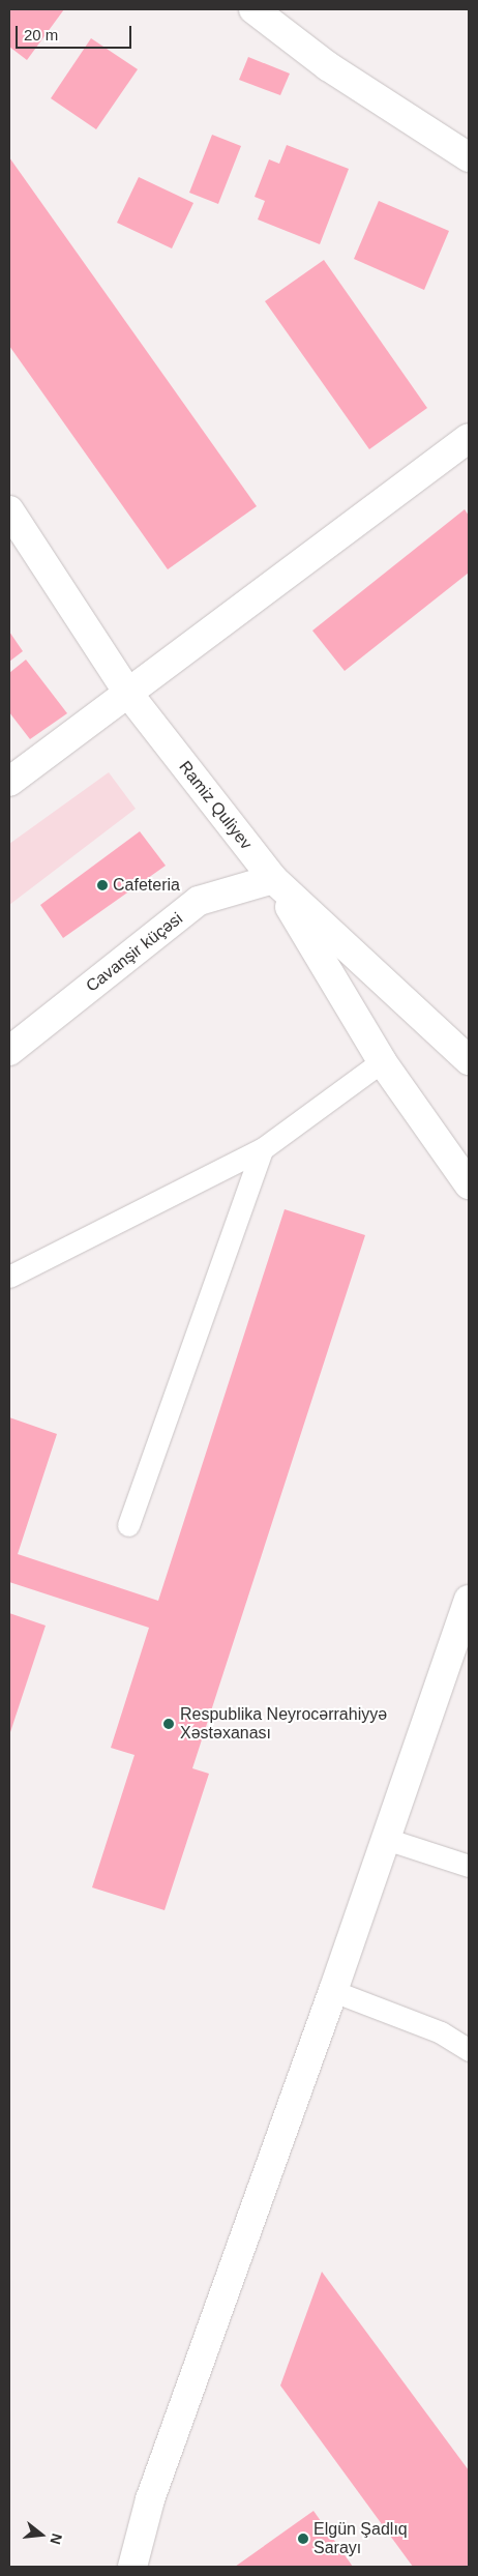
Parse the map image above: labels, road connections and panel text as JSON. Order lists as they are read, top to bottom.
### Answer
{
  "streets": {
    "main road": ["Ramiz Quliyev", "Cavanşir küçəsi"]
  },
  "crossings": [
    ["Ramiz Quliyev", "Cavanşir küçəsi"]
  ],
  "places": ["Cafeteria", "Respublika Neyrocərrahiyyə Xəstəxanası", "Elgün Şadlıq Sarayı"],
  "scale_bar": "20 m",
  "north": "right"
}
